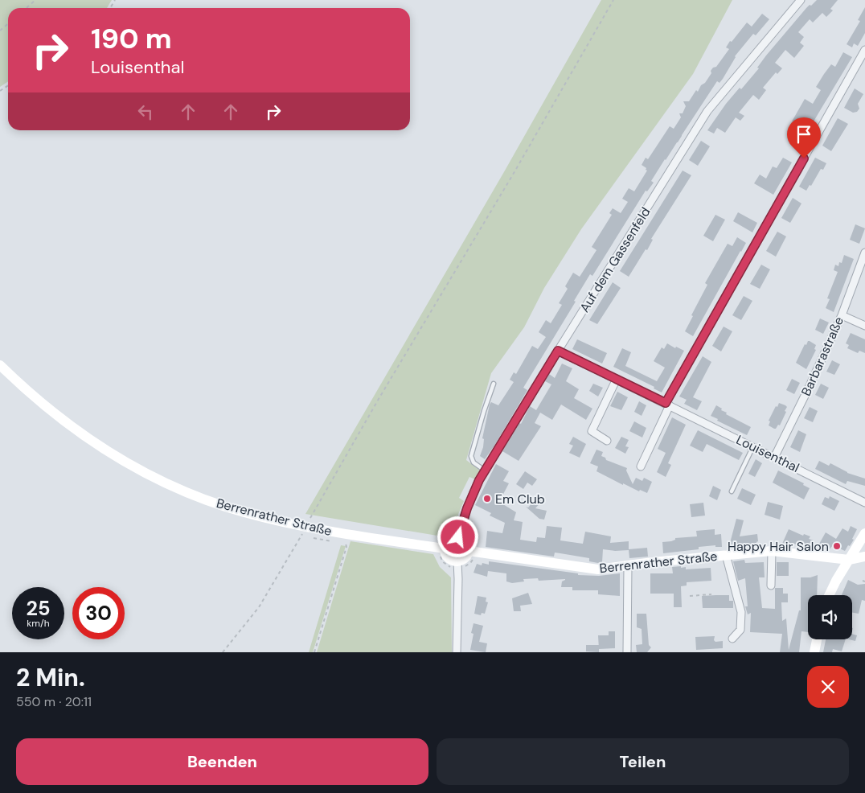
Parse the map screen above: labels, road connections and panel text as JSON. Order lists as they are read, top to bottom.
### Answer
{
  "streets": {
    "street": [
      "Auf dem Gassenfeld",
      "Barbarastraße",
      "Louisenthal",
      "Berrenrather Straße"
    ]
  },
  "crossings": [
    ["Auf dem Gassenfeld", "Louisenthal"],
    ["Barbarastraße", "Louisenthal"]
  ],
  "places": ["Em Club", "Happy Hair Salon"],
  "page": {
    "turn": ["190 m", "Louisenthal"],
    "speed": "25 km/h",
    "limit": "30",
    "heading": ["2 Min.", "550 m · 20:11"],
    "buttons": ["Beenden", "Teilen"]
  }
}
